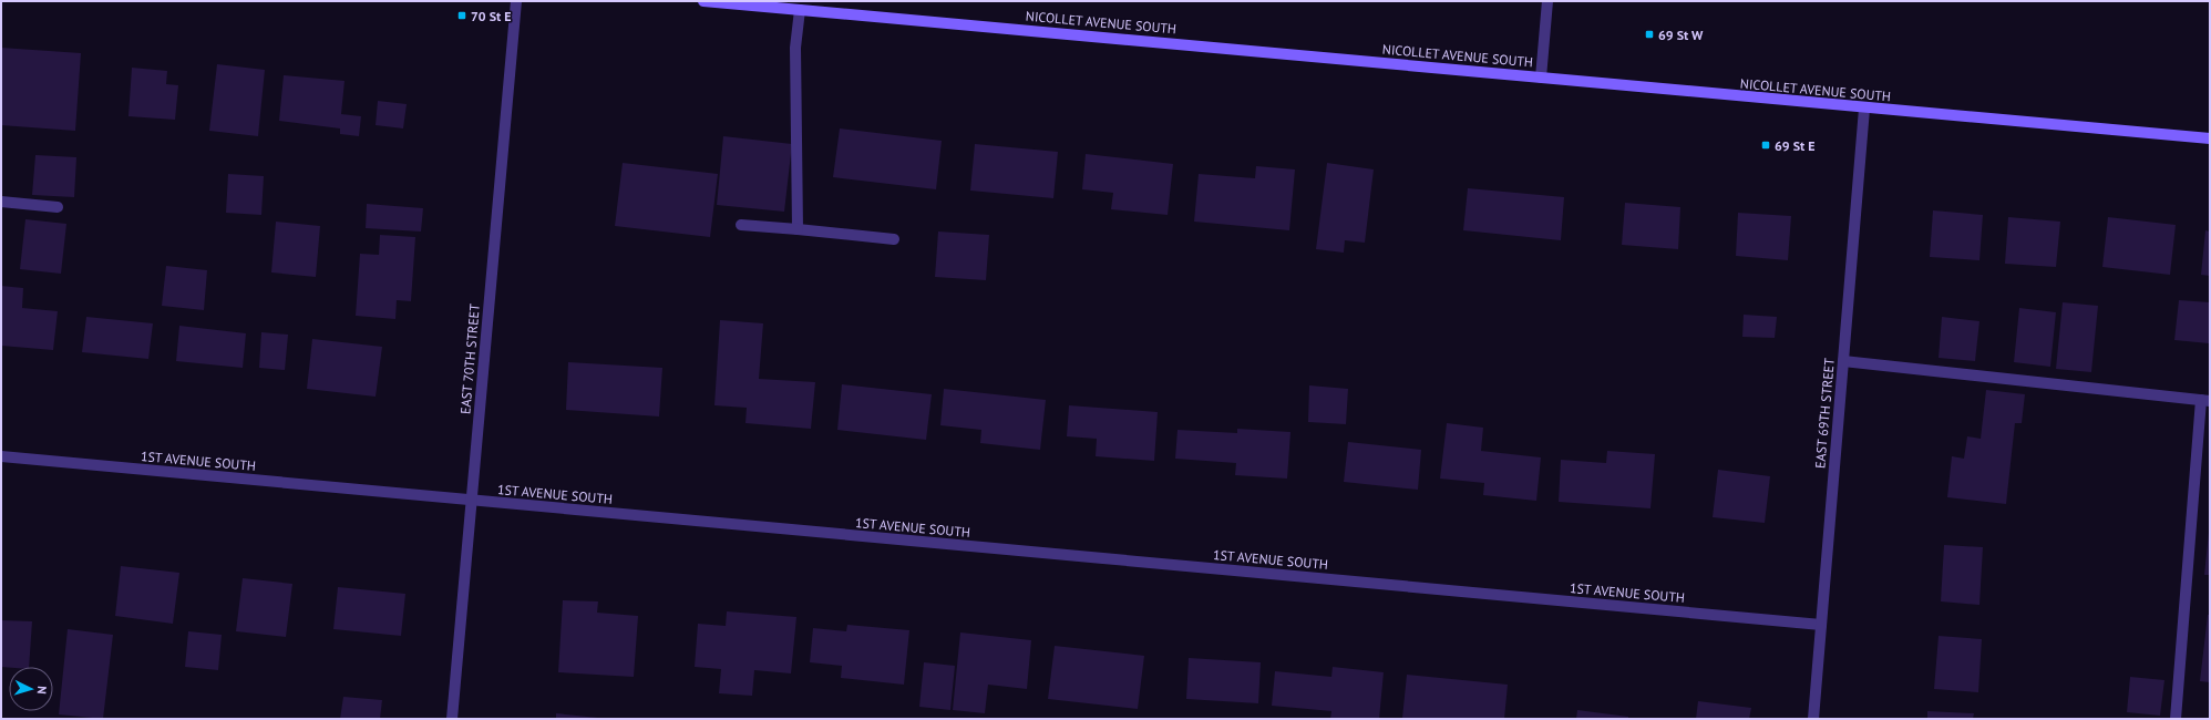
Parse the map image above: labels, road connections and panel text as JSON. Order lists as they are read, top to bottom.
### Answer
{
  "streets": {
    "main road": ["NICOLLET AVENUE SOUTH"],
    "street": ["EAST 70TH STREET", "EAST 69TH STREET", "1ST AVENUE SOUTH"]
  },
  "crossings": [
    ["NICOLLET AVENUE SOUTH", "EAST 69TH STREET"],
    ["EAST 70TH STREET", "1ST AVENUE SOUTH"],
    ["EAST 69TH STREET", "1ST AVENUE SOUTH"]
  ],
  "places": {
    "transit": ["70 St E", "69 St W", "69 St E"]
  },
  "north": "right"
}
